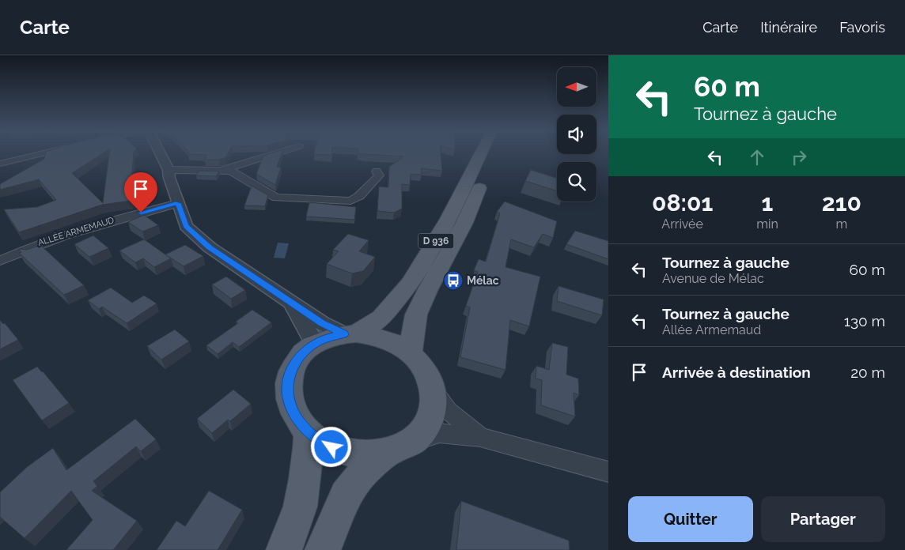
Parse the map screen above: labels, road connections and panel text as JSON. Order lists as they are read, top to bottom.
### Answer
{
  "streets": {
    "main road": ["D 936"],
    "street": ["ALLÉE ARMEMAUD"]
  },
  "places": {
    "bus stop": ["Mélac"]
  },
  "north": "left",
  "page": {
    "header": "Carte",
    "nav": ["Carte", "Itinéraire", "Favoris"],
    "turn": ["60 m", "Tournez à gauche"],
    "eta": [
      "08:01",
      "Arrivée",
      "1",
      "min",
      "210",
      "m"
    ],
    "list": [
      {
        "name": "Tournez à gauche",
        "note": "Avenue de Mélac",
        "value": "60 m"
      },
      {
        "name": "Tournez à gauche",
        "note": "Allée Armemaud",
        "value": "130 m"
      },
      {
        "name": "Arrivée à destination",
        "value": "20 m"
      }
    ],
    "buttons": ["Quitter", "Partager"]
  }
}
